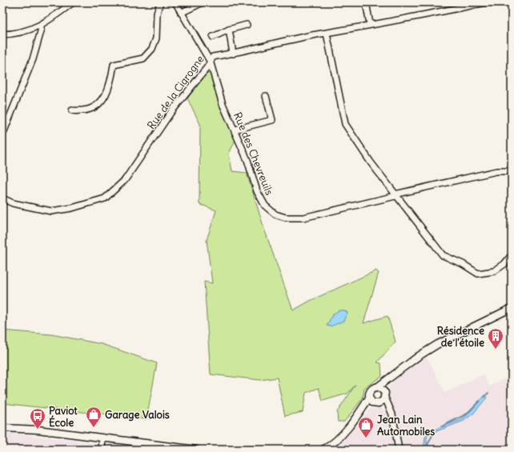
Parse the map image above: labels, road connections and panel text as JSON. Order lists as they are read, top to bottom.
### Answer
{
  "streets": {
    "street": ["Rue de la Cigrogne", "Rue des Chevreuils"]
  },
  "crossings": [
    ["Rue de la Cigrogne", "Rue des Chevreuils"]
  ],
  "places": {
    "building": ["Résidence de l'étoile"],
    "shop": ["Garage Valois", "Jean Lain Automobiles"],
    "bus stop": ["Paviot École"]
  }
}
